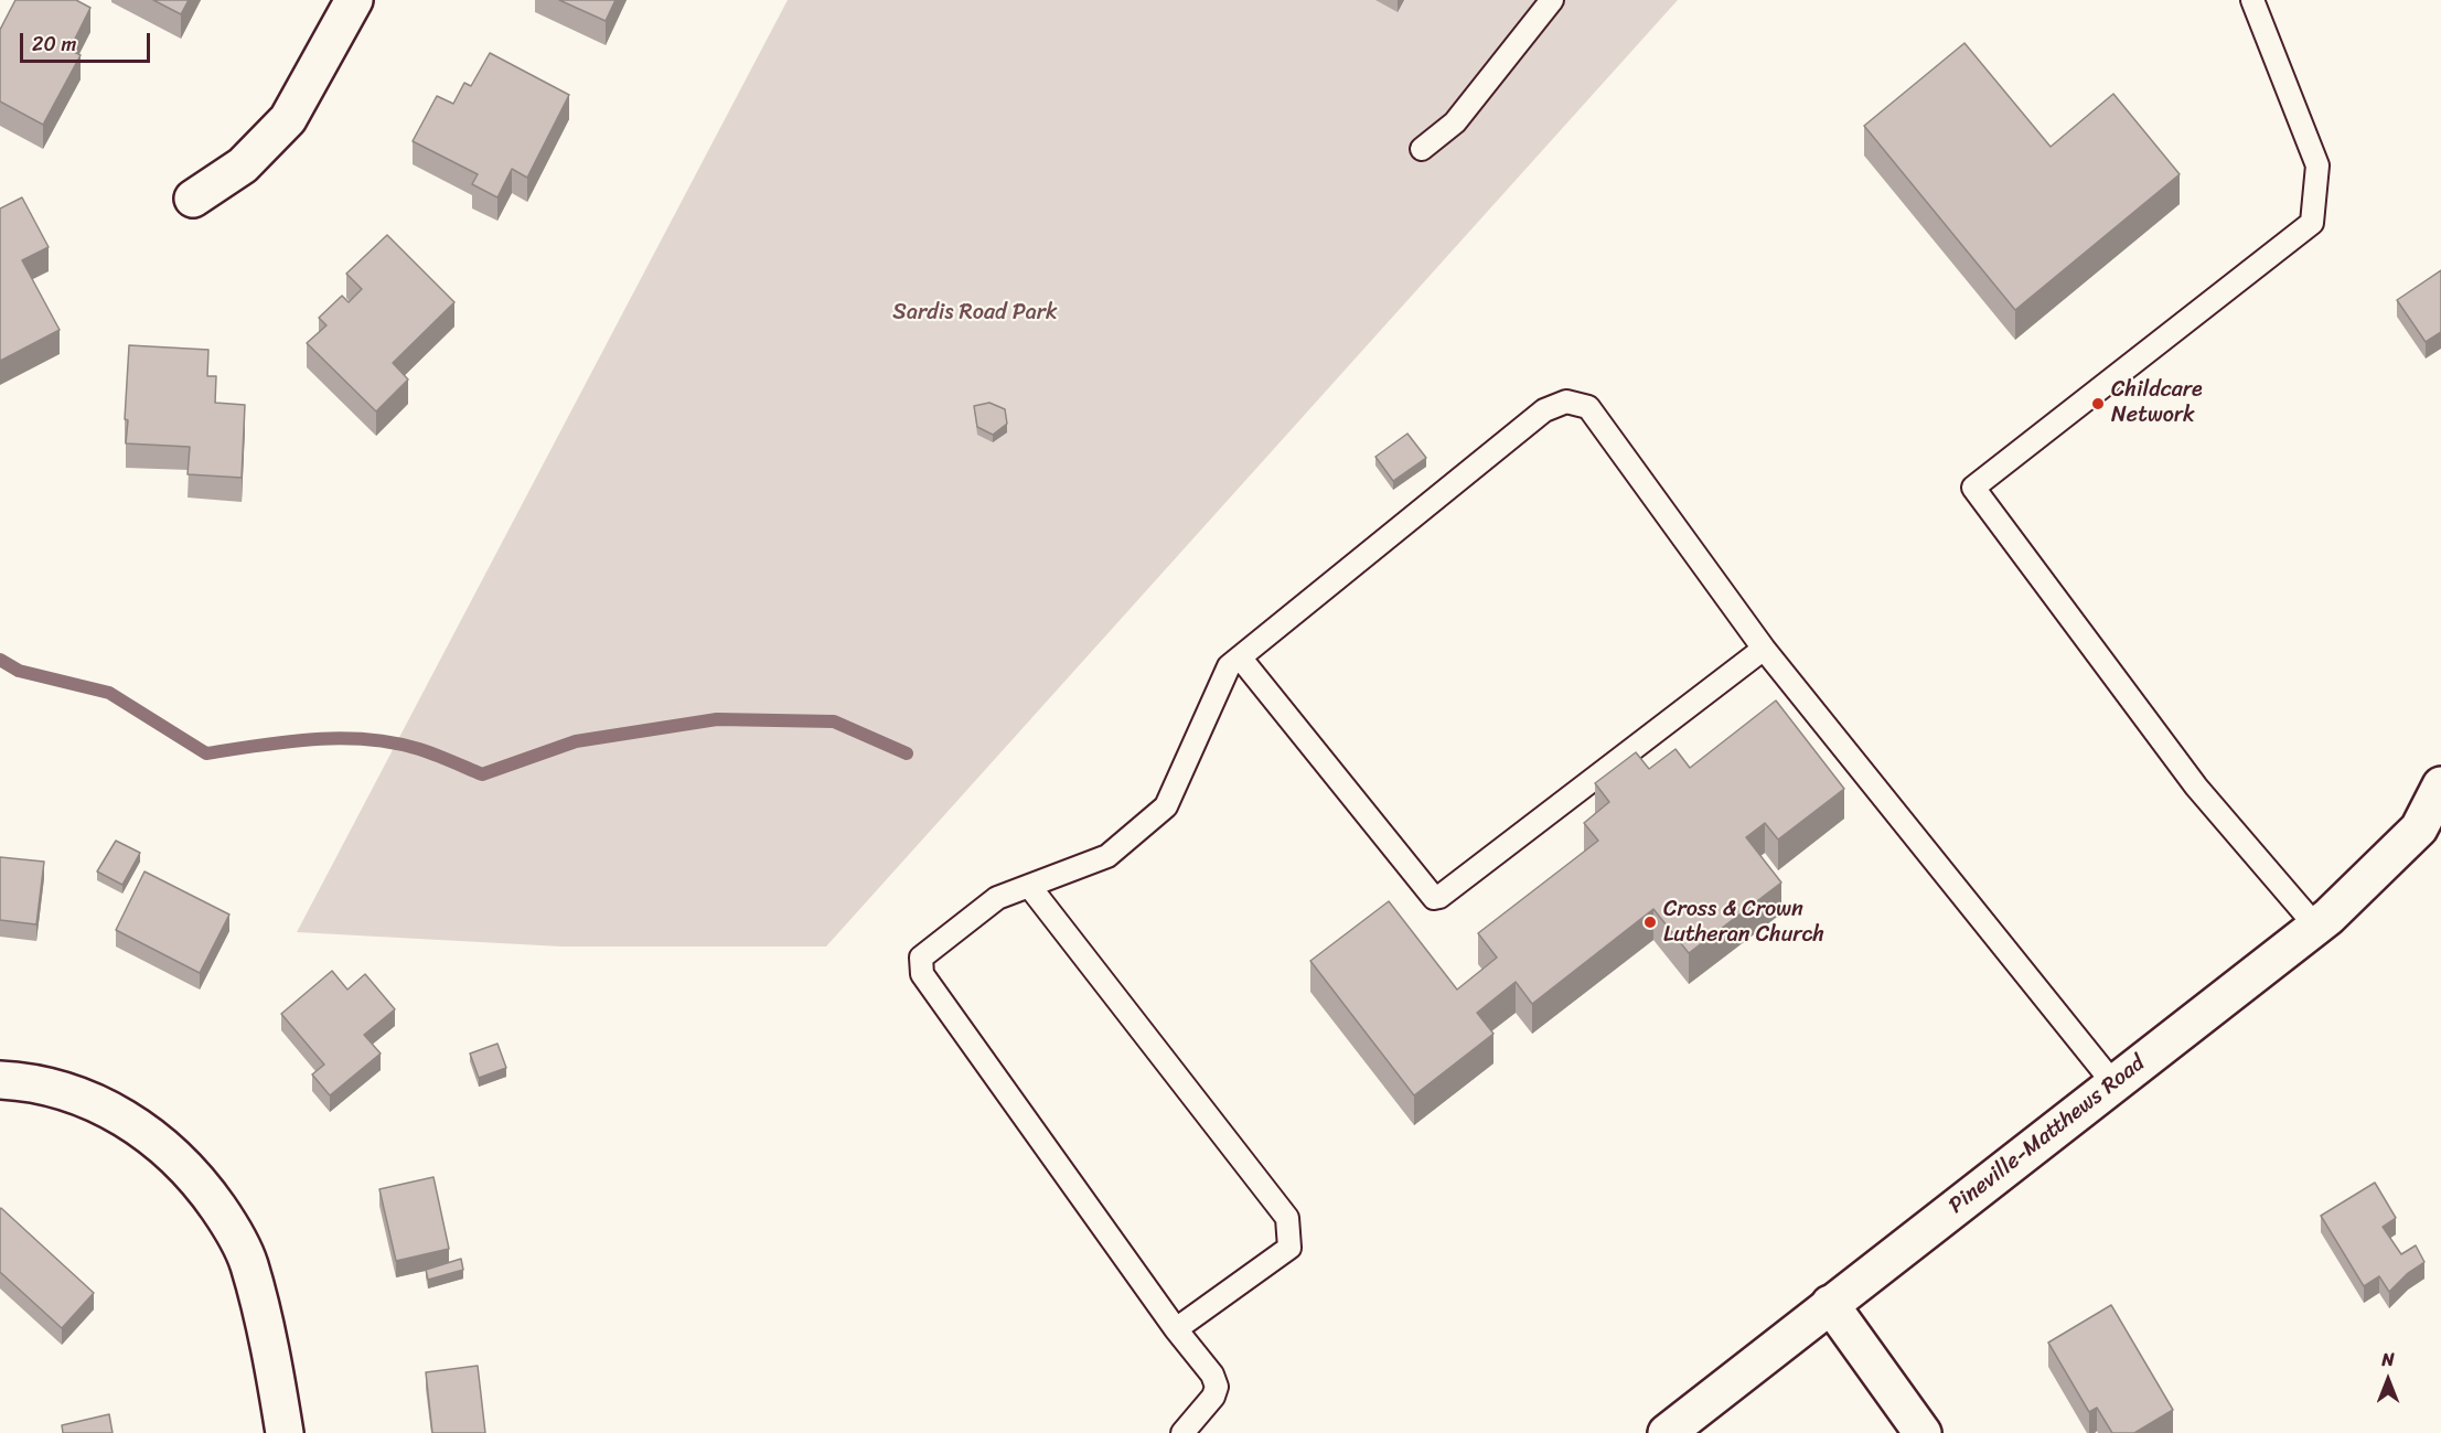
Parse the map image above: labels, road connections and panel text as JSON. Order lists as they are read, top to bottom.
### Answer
{
  "streets": {
    "main road": ["Pineville-Matthews Road"]
  },
  "parks": ["Sardis Road Park"],
  "places": ["Childcare Network", "Cross & Crown Lutheran Church"],
  "scale_bar": "20 m",
  "north": "top"
}
